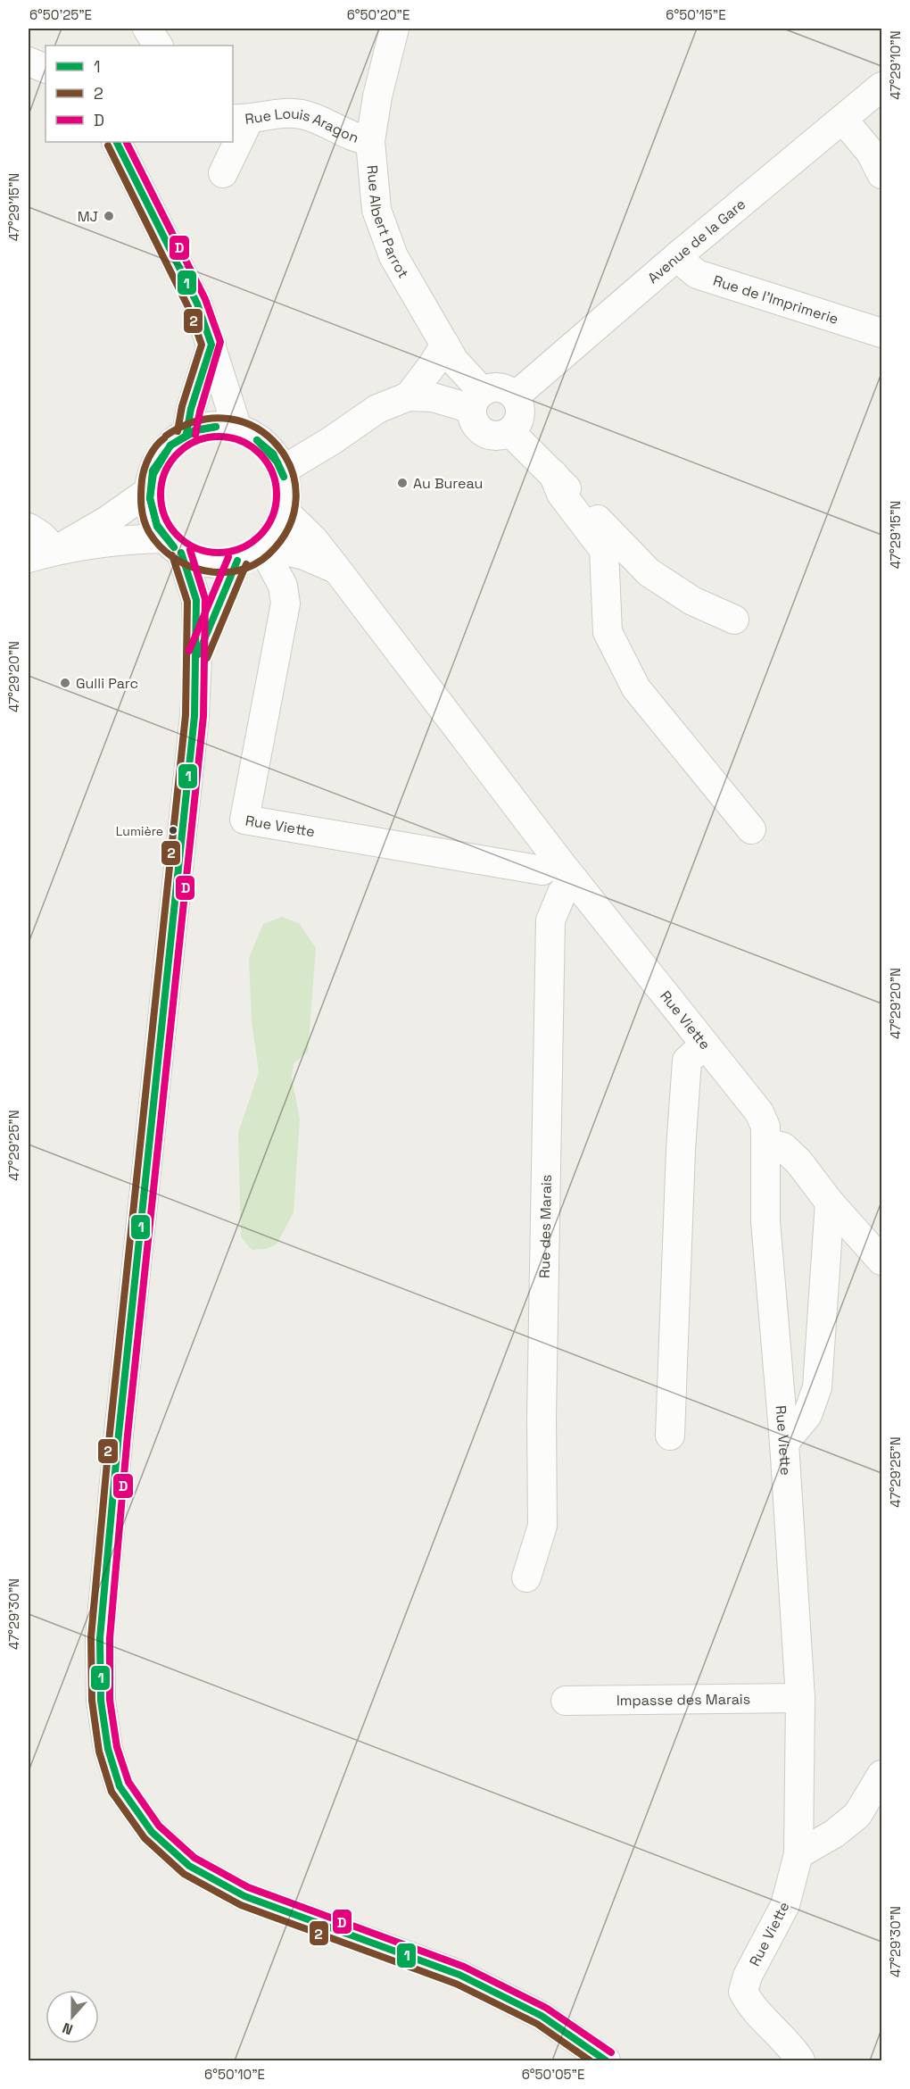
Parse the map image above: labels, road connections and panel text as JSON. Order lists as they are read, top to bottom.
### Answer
{
  "streets": {
    "street": [
      "Rue Louis Aragon",
      "Rue Albert Parrot",
      "Avenue de la Gare",
      "Rue de l'Imprimerie",
      "Rue Viette",
      "Rue des Marais",
      "Impasse des Marais"
    ]
  },
  "crossings": [
    ["Rue Louis Aragon", "Rue Albert Parrot"],
    ["Rue Albert Parrot", "Avenue de la Gare"],
    ["Avenue de la Gare", "Rue de l'Imprimerie"],
    ["Rue Viette", "Rue des Marais"],
    ["Rue Viette", "Impasse des Marais"]
  ],
  "places": [
    "MJ",
    "Au Bureau",
    "Gulli Parc",
    "Lumière"
  ],
  "lines": ["transit line 1", "transit line D", "transit line 2"],
  "legend": ["1", "2", "D"],
  "north": "bottom",
  "coordinates": [
    "6°50'25\"E",
    "6°50'20\"E",
    "6°50'15\"E",
    "47°29'10\"N",
    "47°29'15\"N",
    "47°29'20\"N",
    "47°29'25\"N",
    "47°29'30\"N",
    "6°50'10\"E",
    "6°50'05\"E"
  ]
}
